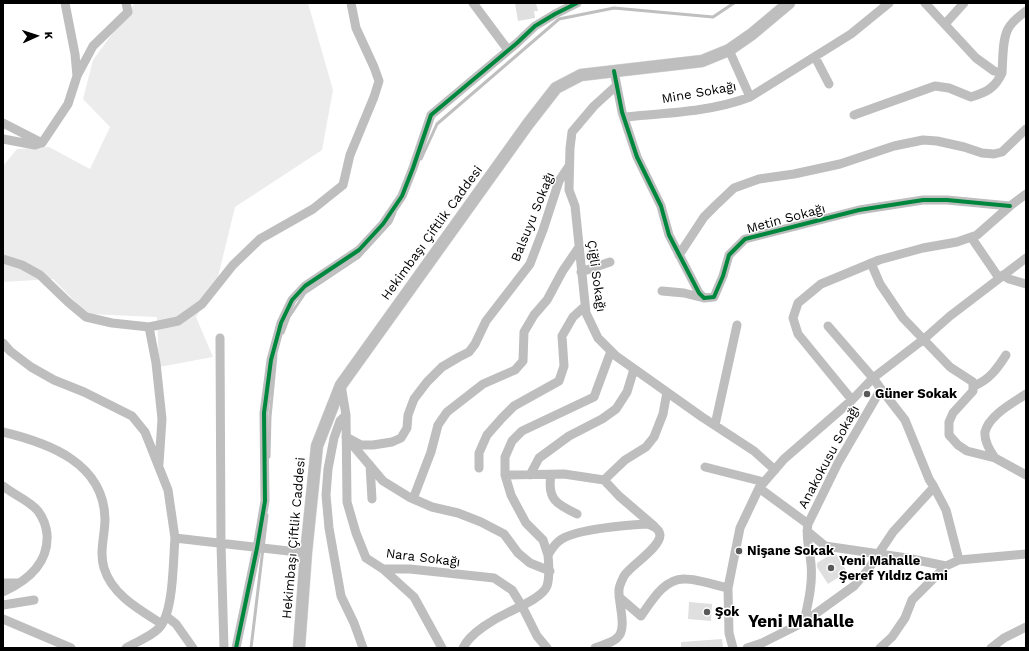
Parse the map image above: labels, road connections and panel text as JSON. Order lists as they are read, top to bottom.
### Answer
{
  "streets": {
    "main road": ["Hekimbaşı Çiftlik Caddesi"],
    "street": [
      "Mine Sokağı",
      "Balsuyu Sokağı",
      "Metin Sokağı",
      "Çiğli Sokağı",
      "Anakokusu Sokağı",
      "Nara Sokağı"
    ]
  },
  "crossings": [
    ["Balsuyu Sokağı", "Çiğli Sokağı"],
    ["Balsuyu Sokağı", "Nara Sokağı"],
    ["Hekimbaşı Çiftlik Caddesi", "Nara Sokağı"]
  ],
  "districts": ["Yeni Mahalle"],
  "places": [
    "Güner Sokak",
    "Nişane Sokak",
    "Yeni Mahalle Şeref Yıldız Cami",
    "Şok"
  ],
  "north": "right"
}
